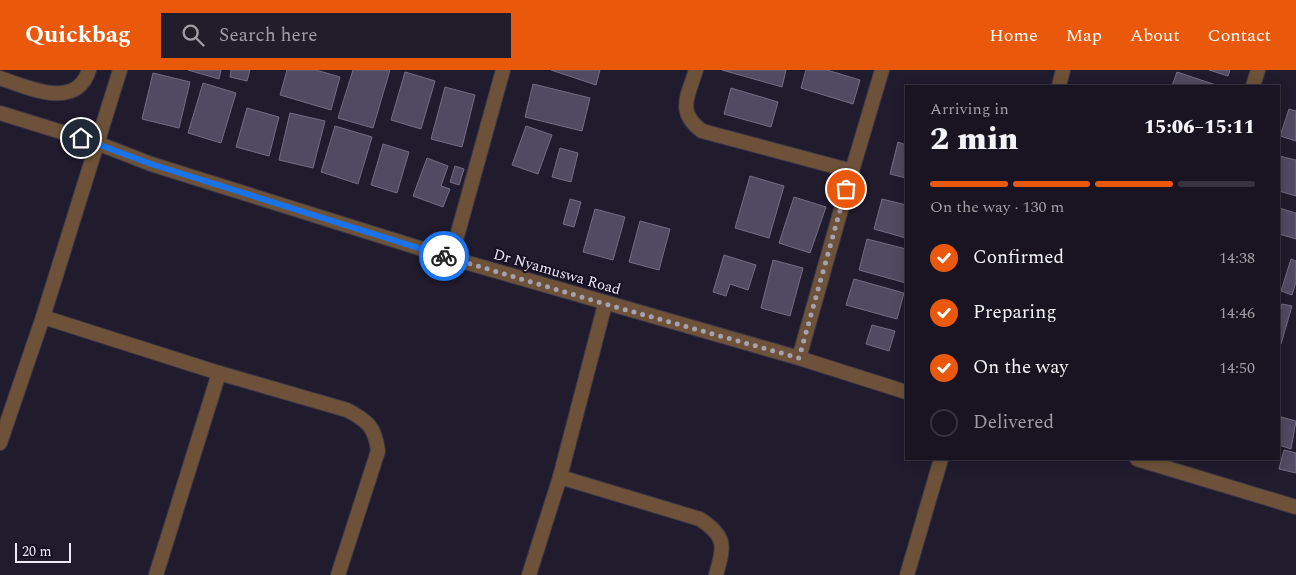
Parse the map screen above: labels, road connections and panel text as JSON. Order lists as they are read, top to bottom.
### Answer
{
  "streets": {
    "street": ["Dr Nyamuswa Road"]
  },
  "scale_bar": "20 m",
  "page": {
    "header": "Quickbag",
    "search": "Search here",
    "nav": [
      "Home",
      "Map",
      "About",
      "Contact"
    ],
    "heading": ["2 min", "Arriving in", "15:06–15:11"],
    "bar": "On the way · 130 m",
    "list": [
      ["Confirmed", "14:38"],
      ["Preparing", "14:46"],
      ["On the way", "14:50"],
      "Delivered"
    ],
    "scale": "20 m"
  }
}
